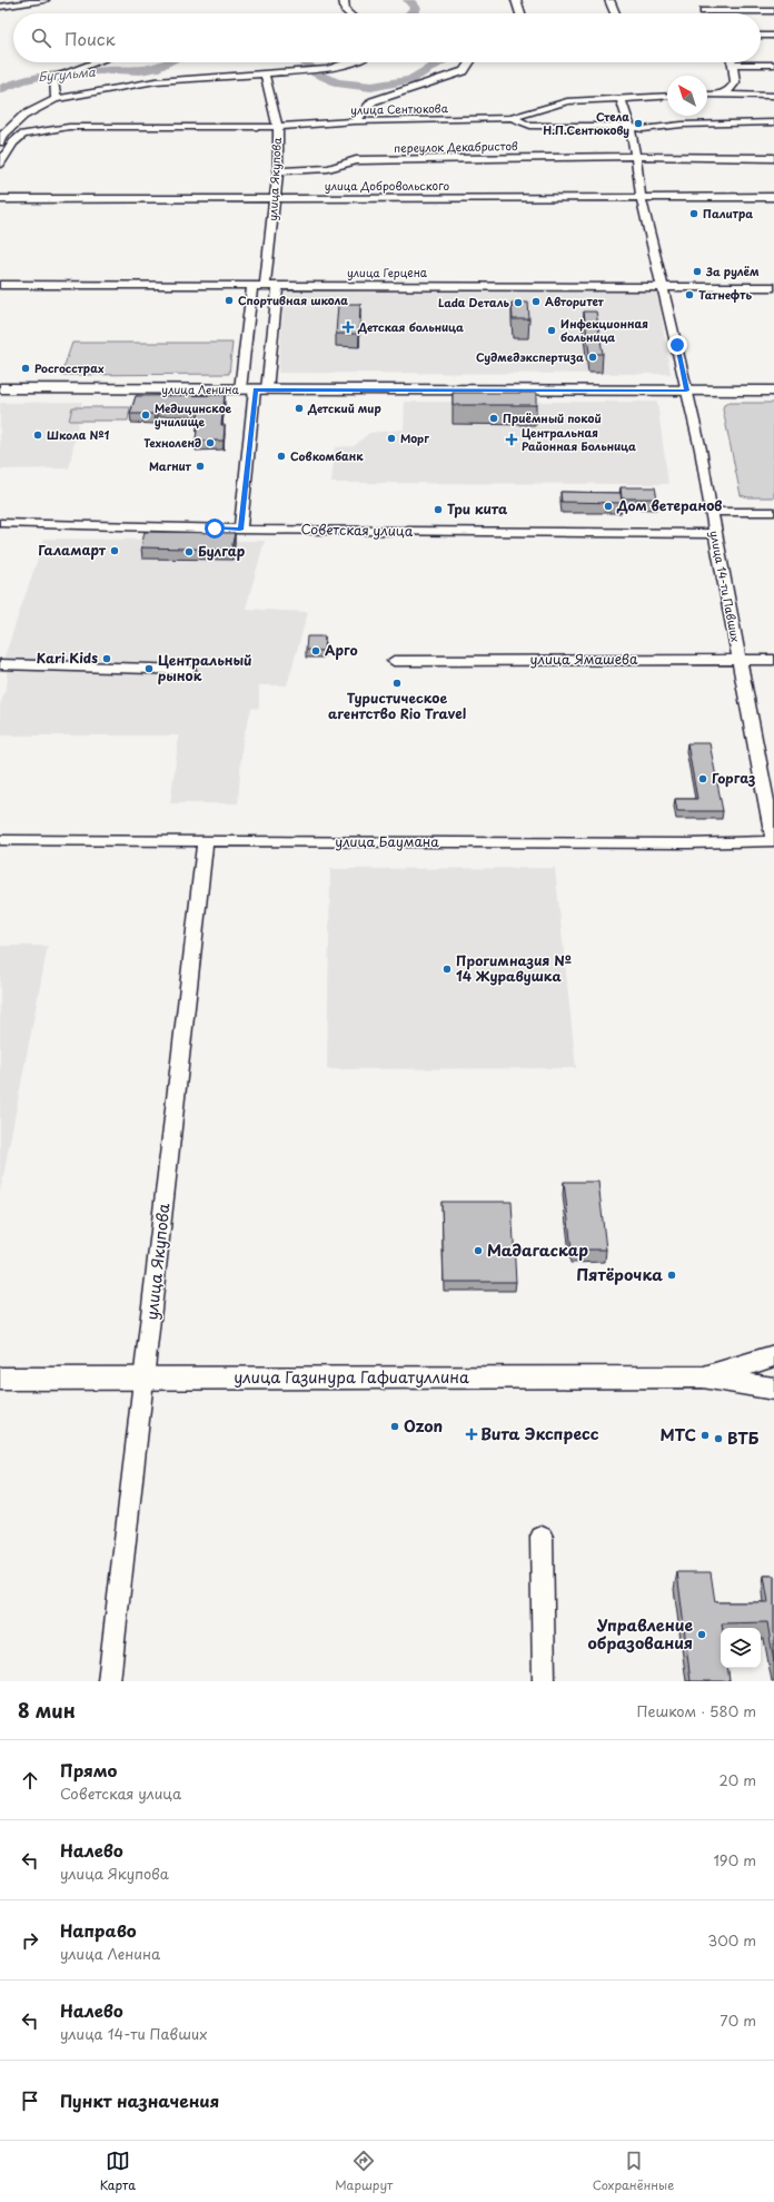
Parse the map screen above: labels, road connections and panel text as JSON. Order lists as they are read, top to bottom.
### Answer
{
  "streets": {
    "main road": ["улица Ленина", "улица Газинура Гафиатуллина"],
    "street": [
      "улица Сентюкова",
      "переулок Декабристов",
      "улица Якупова",
      "улица Добровольского",
      "улица Герцена",
      "Советская улица",
      "улица 14-ти Павших",
      "улица Ямашева",
      "улица Баумана"
    ]
  },
  "crossings": [
    ["улица Сентюкова", "улица Якупова"],
    ["улица Сентюкова", "улица 14-ти Павших"],
    ["переулок Декабристов", "улица Якупова"],
    ["переулок Декабристов", "улица 14-ти Павших"],
    ["улица Якупова", "улица Добровольского"],
    ["улица Якупова", "улица Герцена"],
    ["улица Якупова", "улица Баумана"],
    ["улица Якупова", "улица Газинура Гафиатуллина"],
    ["улица Добровольского", "улица 14-ти Павших"],
    ["улица Герцена", "улица 14-ти Павших"],
    ["улица Ленина", "улица 14-ти Павших"],
    ["Советская улица", "улица 14-ти Павших"],
    ["улица 14-ти Павших", "улица Ямашева"],
    ["улица 14-ти Павших", "улица Баумана"]
  ],
  "water": ["Бугульма"],
  "places": {
    "other": [
      "Стела Н.П.Сентюкову",
      "Палитра",
      "За рулём",
      "Татнефть",
      "Спортивная школа",
      "Авторитет",
      "Lada Dеталь",
      "Инфекционная больница",
      "Судмедэкспертиза",
      "Росгосстрах",
      "Детский мир",
      "Медицинское училище",
      "Приёмный покой",
      "Школа №1",
      "Морг",
      "Техноленд",
      "Совкомбанк",
      "Магнит",
      "Дом ветеранов",
      "Три кита",
      "Галамарт",
      "Булгар",
      "Арго",
      "Kari Kids",
      "Центральный рынок",
      "Туристическое агентство Rio Travel",
      "Горгаз",
      "Прогимназия № 14 Журавушка",
      "Мадагаскар",
      "Пятёрочка",
      "Ozon",
      "МТС",
      "ВТБ",
      "Управление образования"
    ],
    "health": ["Детская больница", "Центральная Районная Больница", "Вита Экспресс"]
  },
  "north": "top left",
  "page": {
    "search": "Поиск",
    "heading": ["8 мин", "Пешком · 580 m"],
    "list": [
      ["Прямо", "Советская улица", "20 m"],
      ["Налево", "улица Якупова", "190 m"],
      ["Направо", "улица Ленина", "300 m"],
      ["Налево", "улица 14-ти Павших", "70 m"],
      "Пункт назначения"
    ],
    "nav": ["Карта", "Маршрут", "Сохранённые"]
  }
}
